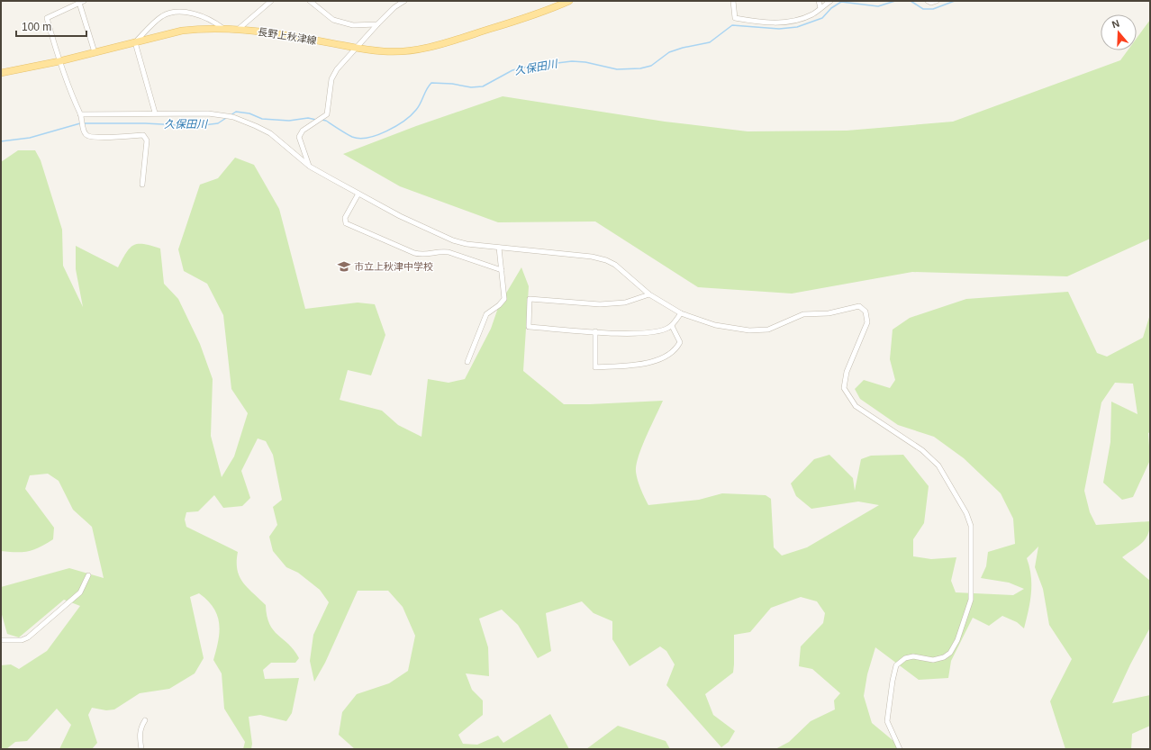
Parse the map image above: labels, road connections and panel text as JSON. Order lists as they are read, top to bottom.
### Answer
{
  "streets": {
    "main road": ["長野上秋津線"]
  },
  "water": ["久保田川"],
  "places": {
    "school or university": ["市立上秋津中学校"]
  },
  "scale_bar": "100 m",
  "north": "top"
}
